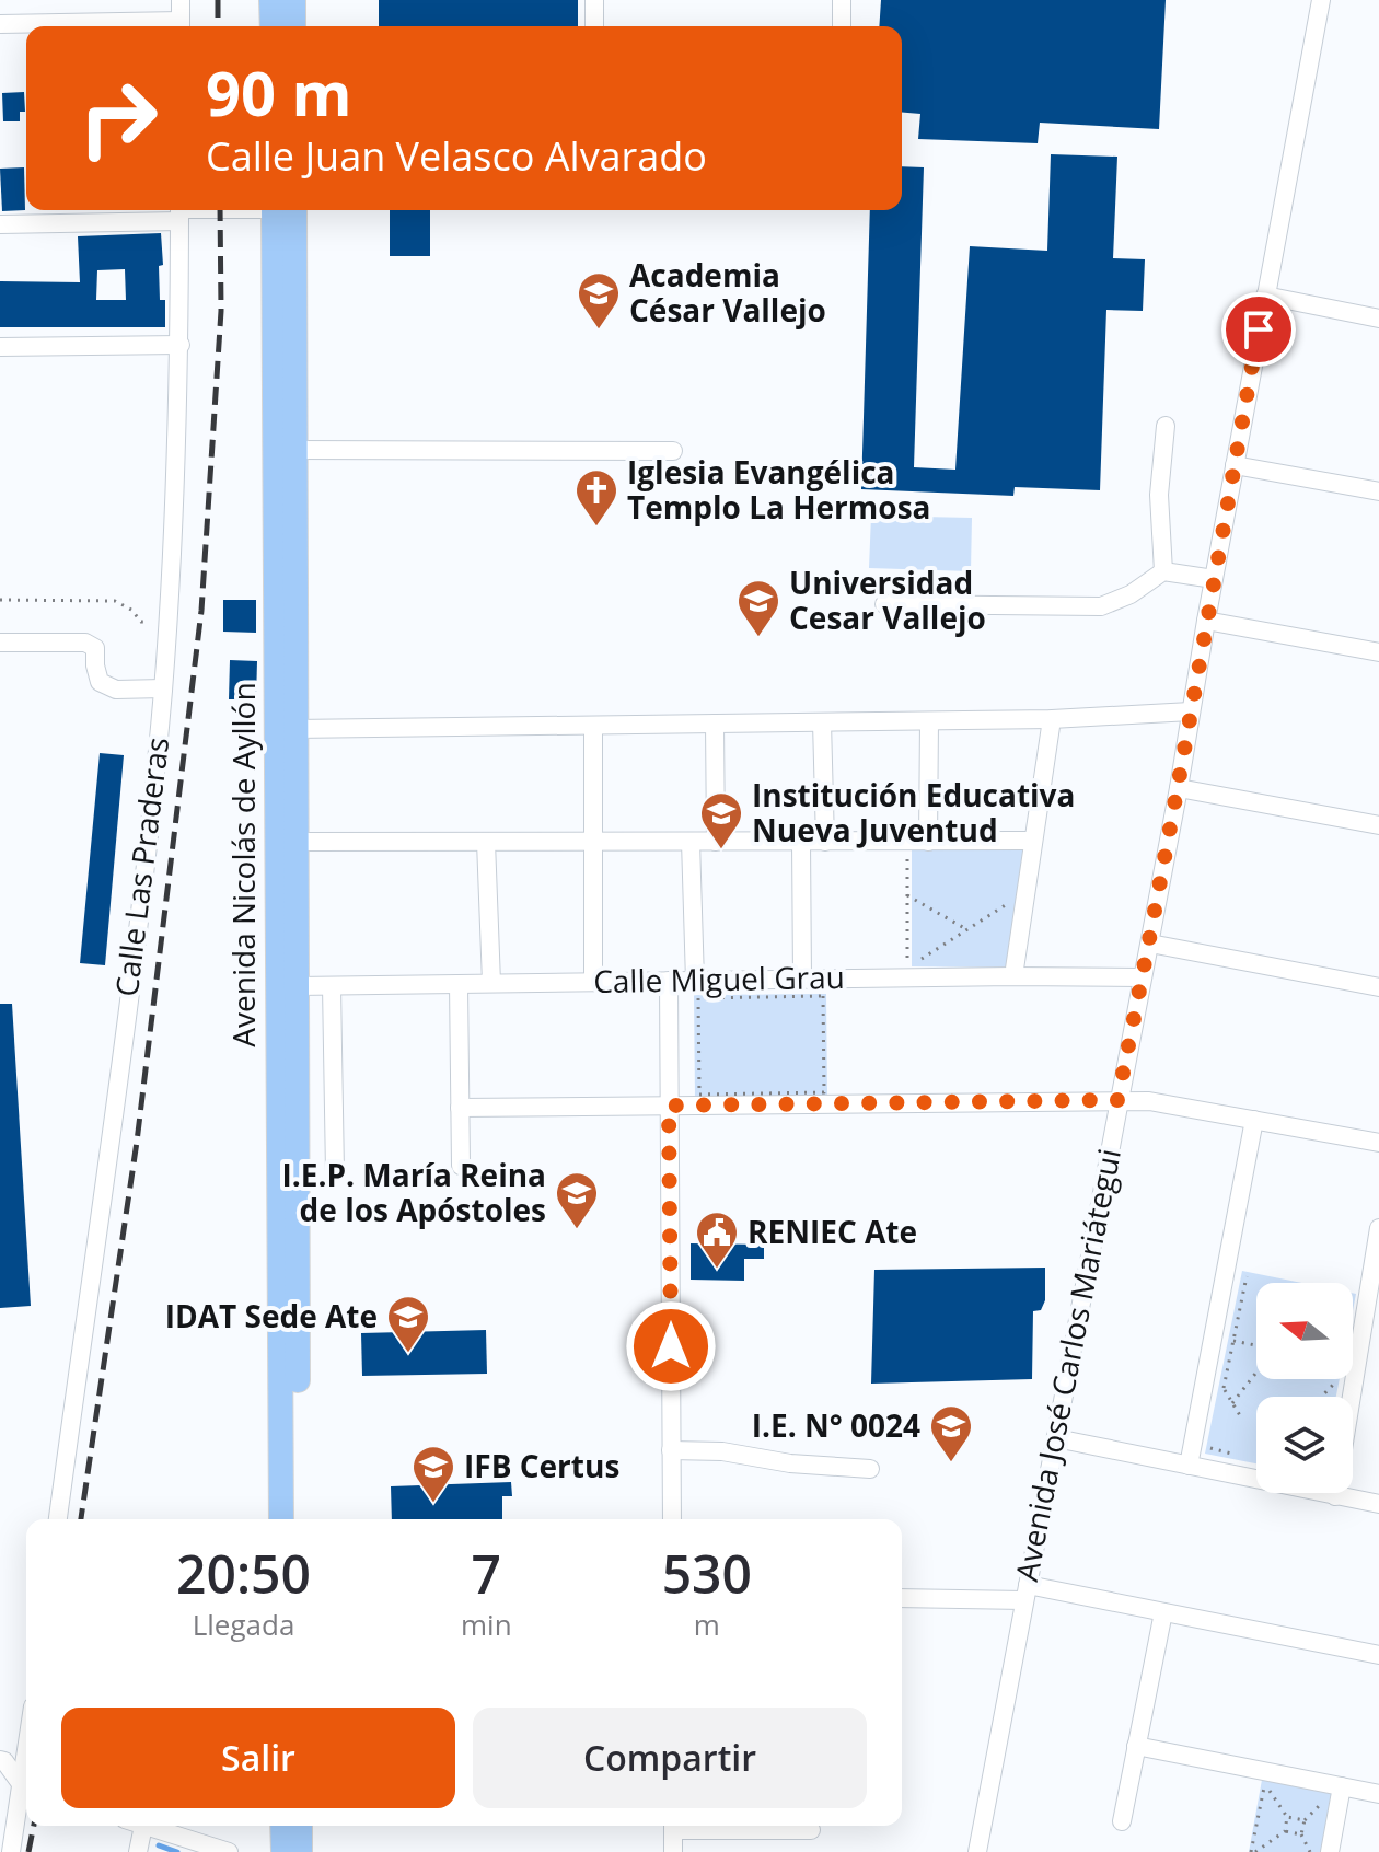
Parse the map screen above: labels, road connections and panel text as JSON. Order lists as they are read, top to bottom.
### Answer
{
  "streets": {
    "main road": ["Avenida Nicolás de Ayllón"],
    "street": ["Calle Las Praderas", "Calle Miguel Grau", "Avenida José Carlos Mariátegui"]
  },
  "crossings": [
    ["Avenida Nicolás de Ayllón", "Calle Miguel Grau"],
    ["Calle Miguel Grau", "Avenida José Carlos Mariátegui"]
  ],
  "places": {
    "school or university": [
      "Academia César Vallejo",
      "Universidad Cesar Vallejo",
      "Institución Educativa Nueva Juventud",
      "I.E.P. María Reina de los Apóstoles",
      "IDAT Sede Ate",
      "I.E. N° 0024",
      "IFB Certus"
    ],
    "church": ["Iglesia Evangélica Templo La Hermosa"],
    "public building": ["RENIEC Ate"]
  },
  "north": "left",
  "page": {
    "turn": ["90 m", "Calle Juan Velasco Alvarado"],
    "eta": [
      "20:50",
      "Llegada",
      "7",
      "min",
      "530",
      "m"
    ],
    "buttons": ["Salir", "Compartir"]
  }
}
